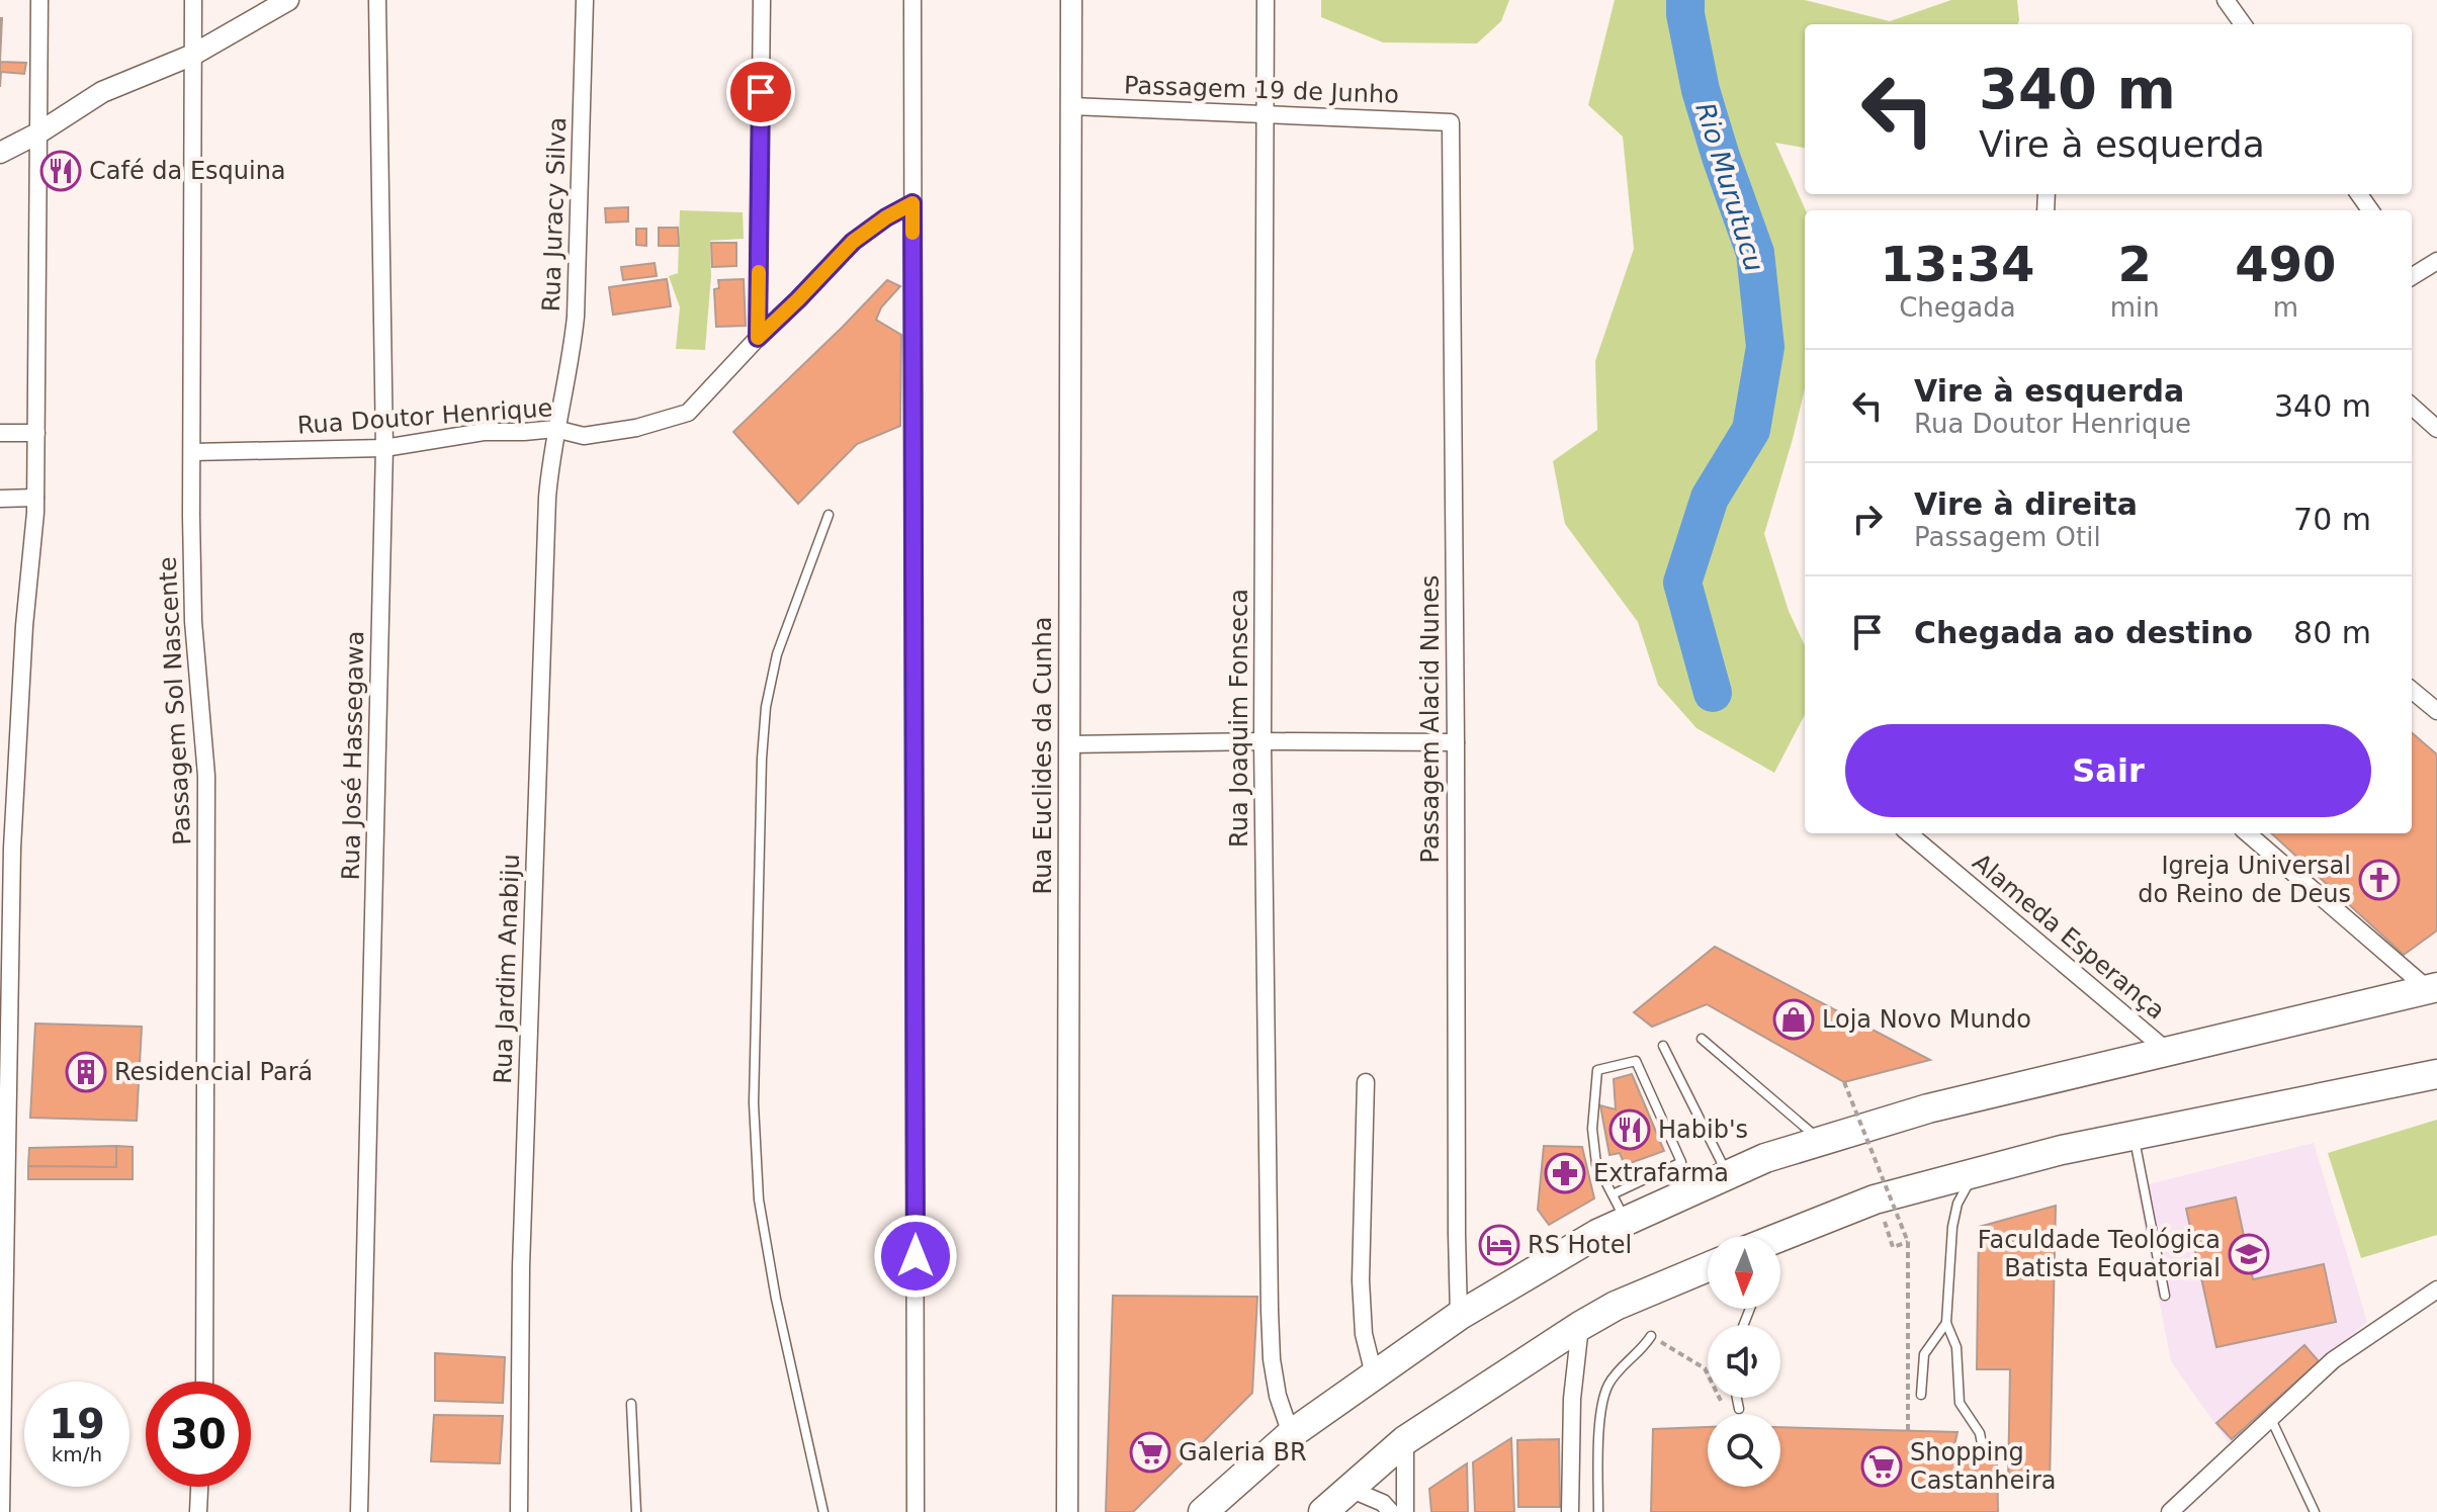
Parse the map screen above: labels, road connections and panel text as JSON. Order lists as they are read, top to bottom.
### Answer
{
  "streets": {
    "street": [
      "Passagem 19 de Junho",
      "Rua Juracy Silva",
      "Rua Doutor Henrique",
      "Passagem Sol Nascente",
      "Rua Joaquim Fonseca",
      "Passagem Alacid Nunes",
      "Rua José Hassegawa",
      "Rua Euclides da Cunha",
      "Alameda Esperança",
      "Rua Jardim Anabiju"
    ]
  },
  "crossings": [
    ["Passagem 19 de Junho", "Rua Joaquim Fonseca"],
    ["Passagem 19 de Junho", "Passagem Alacid Nunes"],
    ["Passagem 19 de Junho", "Rua Euclides da Cunha"],
    ["Rua Juracy Silva", "Rua Doutor Henrique"],
    ["Rua Juracy Silva", "Rua Jardim Anabiju"],
    ["Rua Doutor Henrique", "Passagem Sol Nascente"],
    ["Rua Doutor Henrique", "Rua José Hassegawa"],
    ["Rua Doutor Henrique", "Rua Jardim Anabiju"]
  ],
  "water": ["Rio Murutucu"],
  "places": {
    "restaurant": ["Café da Esquina", "Habib's"],
    "church": ["Igreja Universal do Reino de Deus"],
    "shop": ["Loja Novo Mundo"],
    "building": ["Residencial Pará"],
    "pharmacy": ["Extrafarma"],
    "hotel": ["RS Hotel"],
    "school or university": ["Faculdade Teológica Batista Equatorial"],
    "supermarket": ["Galeria BR", "Shopping Castanheira"]
  },
  "north": "bottom",
  "page": {
    "turn": ["340 m", "Vire à esquerda"],
    "eta": [
      "13:34",
      "Chegada",
      "2",
      "min",
      "490",
      "m"
    ],
    "list": [
      {
        "name": "Vire à esquerda",
        "note": "Rua Doutor Henrique",
        "value": "340 m"
      },
      {
        "name": "Vire à direita",
        "note": "Passagem Otil",
        "value": "70 m"
      },
      {
        "name": "Chegada ao destino",
        "value": "80 m"
      }
    ],
    "buttons": "Sair",
    "speed": "19 km/h",
    "limit": "30"
  }
}
